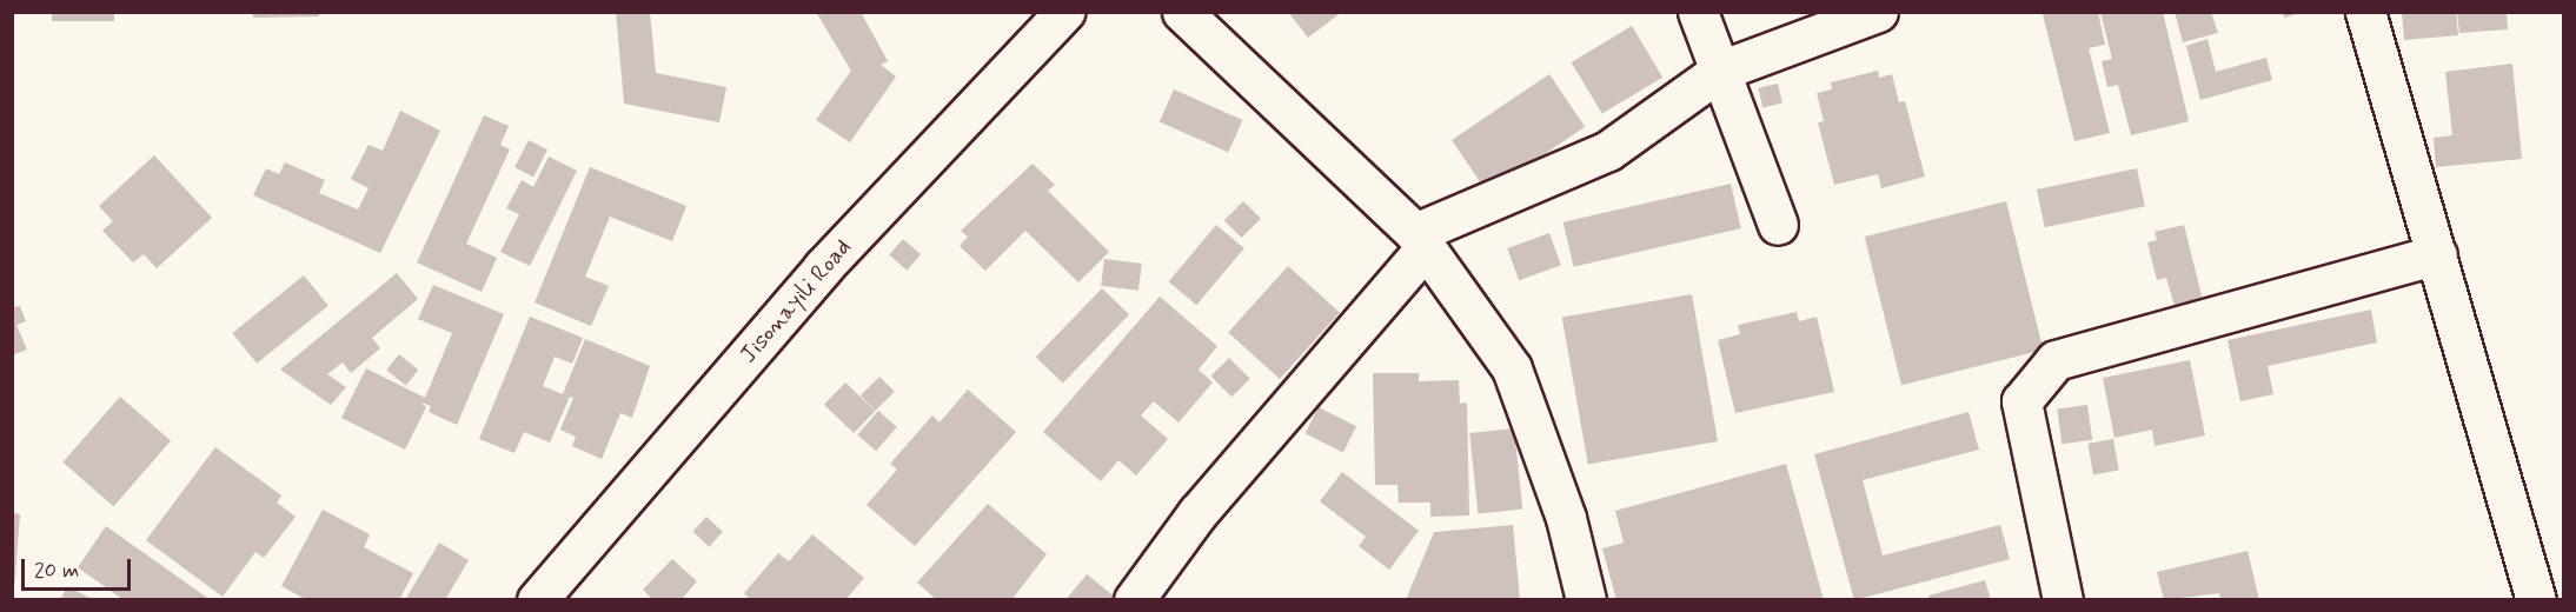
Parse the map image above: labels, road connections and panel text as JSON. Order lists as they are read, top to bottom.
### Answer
{
  "streets": {
    "street": ["Jisonayili Road"]
  },
  "scale_bar": "20 m"
}
